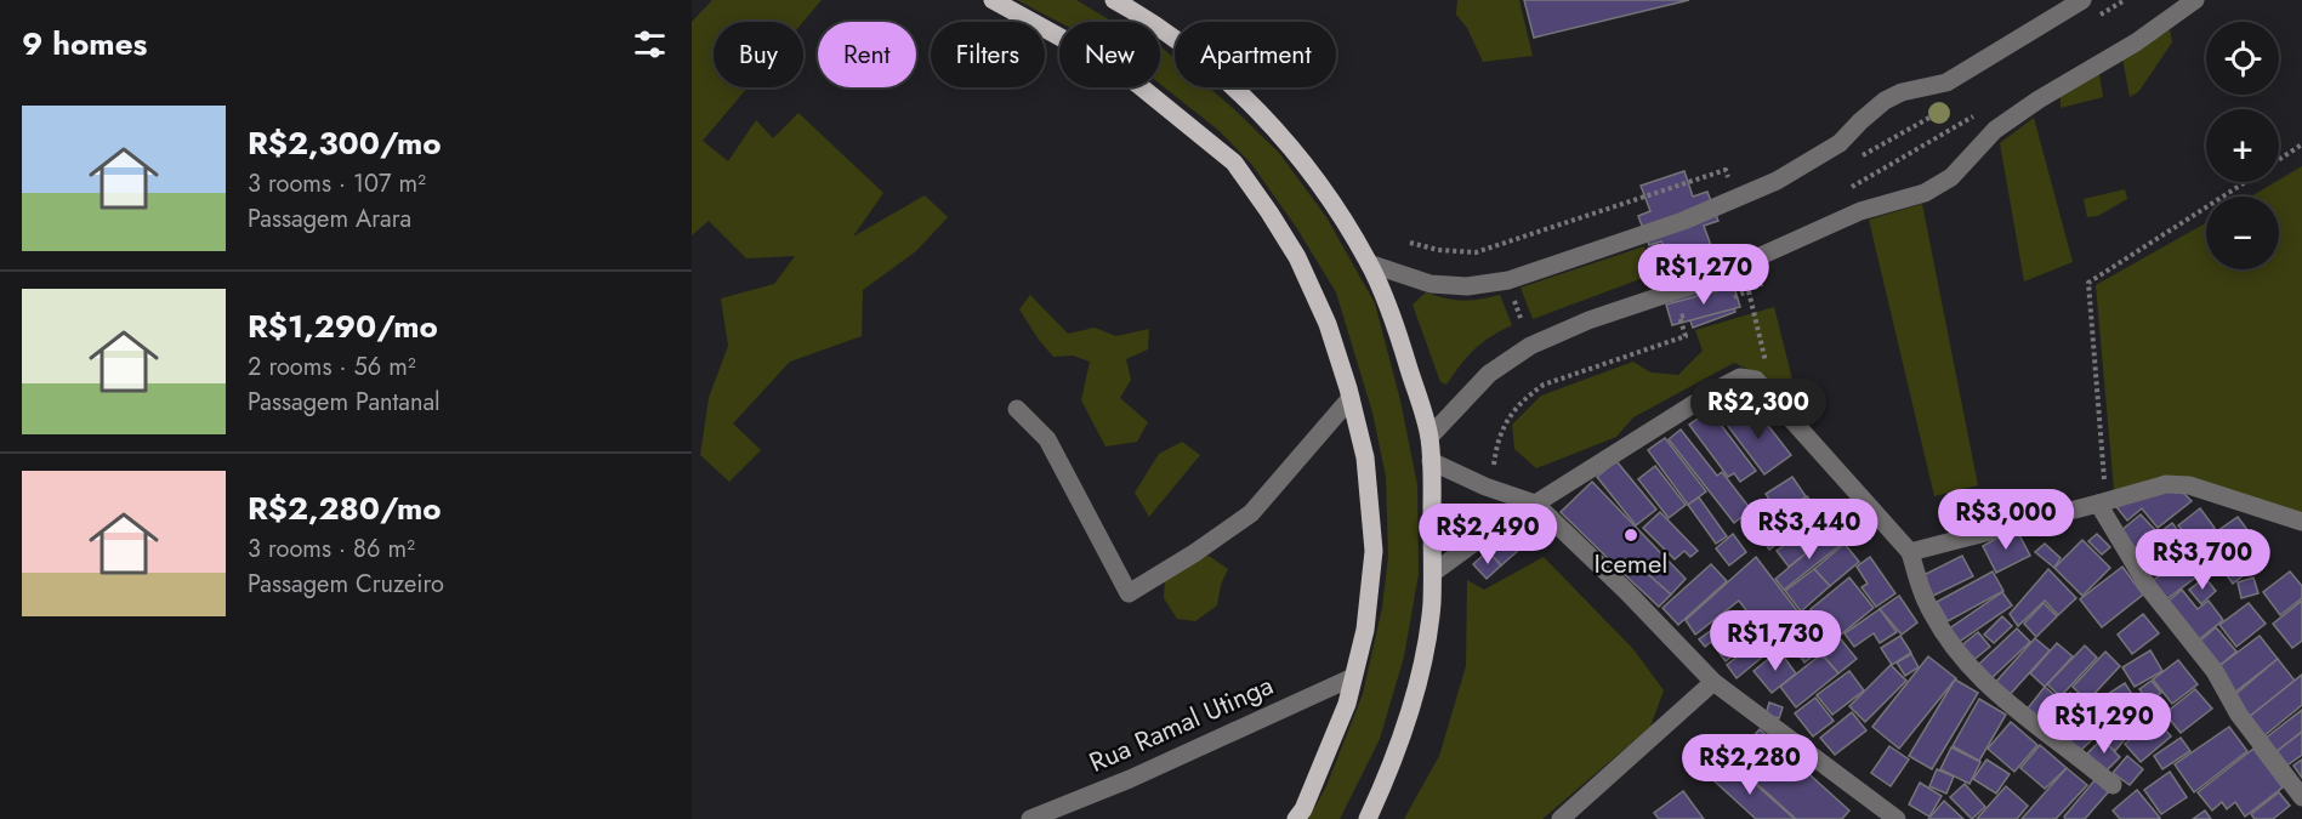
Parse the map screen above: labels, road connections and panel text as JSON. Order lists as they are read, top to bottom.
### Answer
{
  "streets": {
    "street": ["Rua Ramal Utinga"]
  },
  "places": ["Icemel"],
  "page": {
    "heading": "9 homes",
    "map_buttons": ["+", "−"],
    "chip": [
      "Buy",
      "Rent",
      "Filters",
      "New",
      "Apartment"
    ],
    "list": [
      {
        "name": "R$2,300/mo",
        "note": "3 rooms · 107 m² · Passagem Arara"
      },
      {
        "name": "R$1,290/mo",
        "note": "2 rooms · 56 m² · Passagem Pantanal"
      },
      {
        "name": "R$2,280/mo",
        "note": "3 rooms · 86 m² · Passagem Cruzeiro"
      }
    ],
    "price": [
      "R$1,270",
      "R$2,300",
      "R$3,000",
      "R$3,440",
      "R$2,490",
      "R$3,700",
      "R$1,730",
      "R$1,290",
      "R$2,280"
    ]
  }
}
